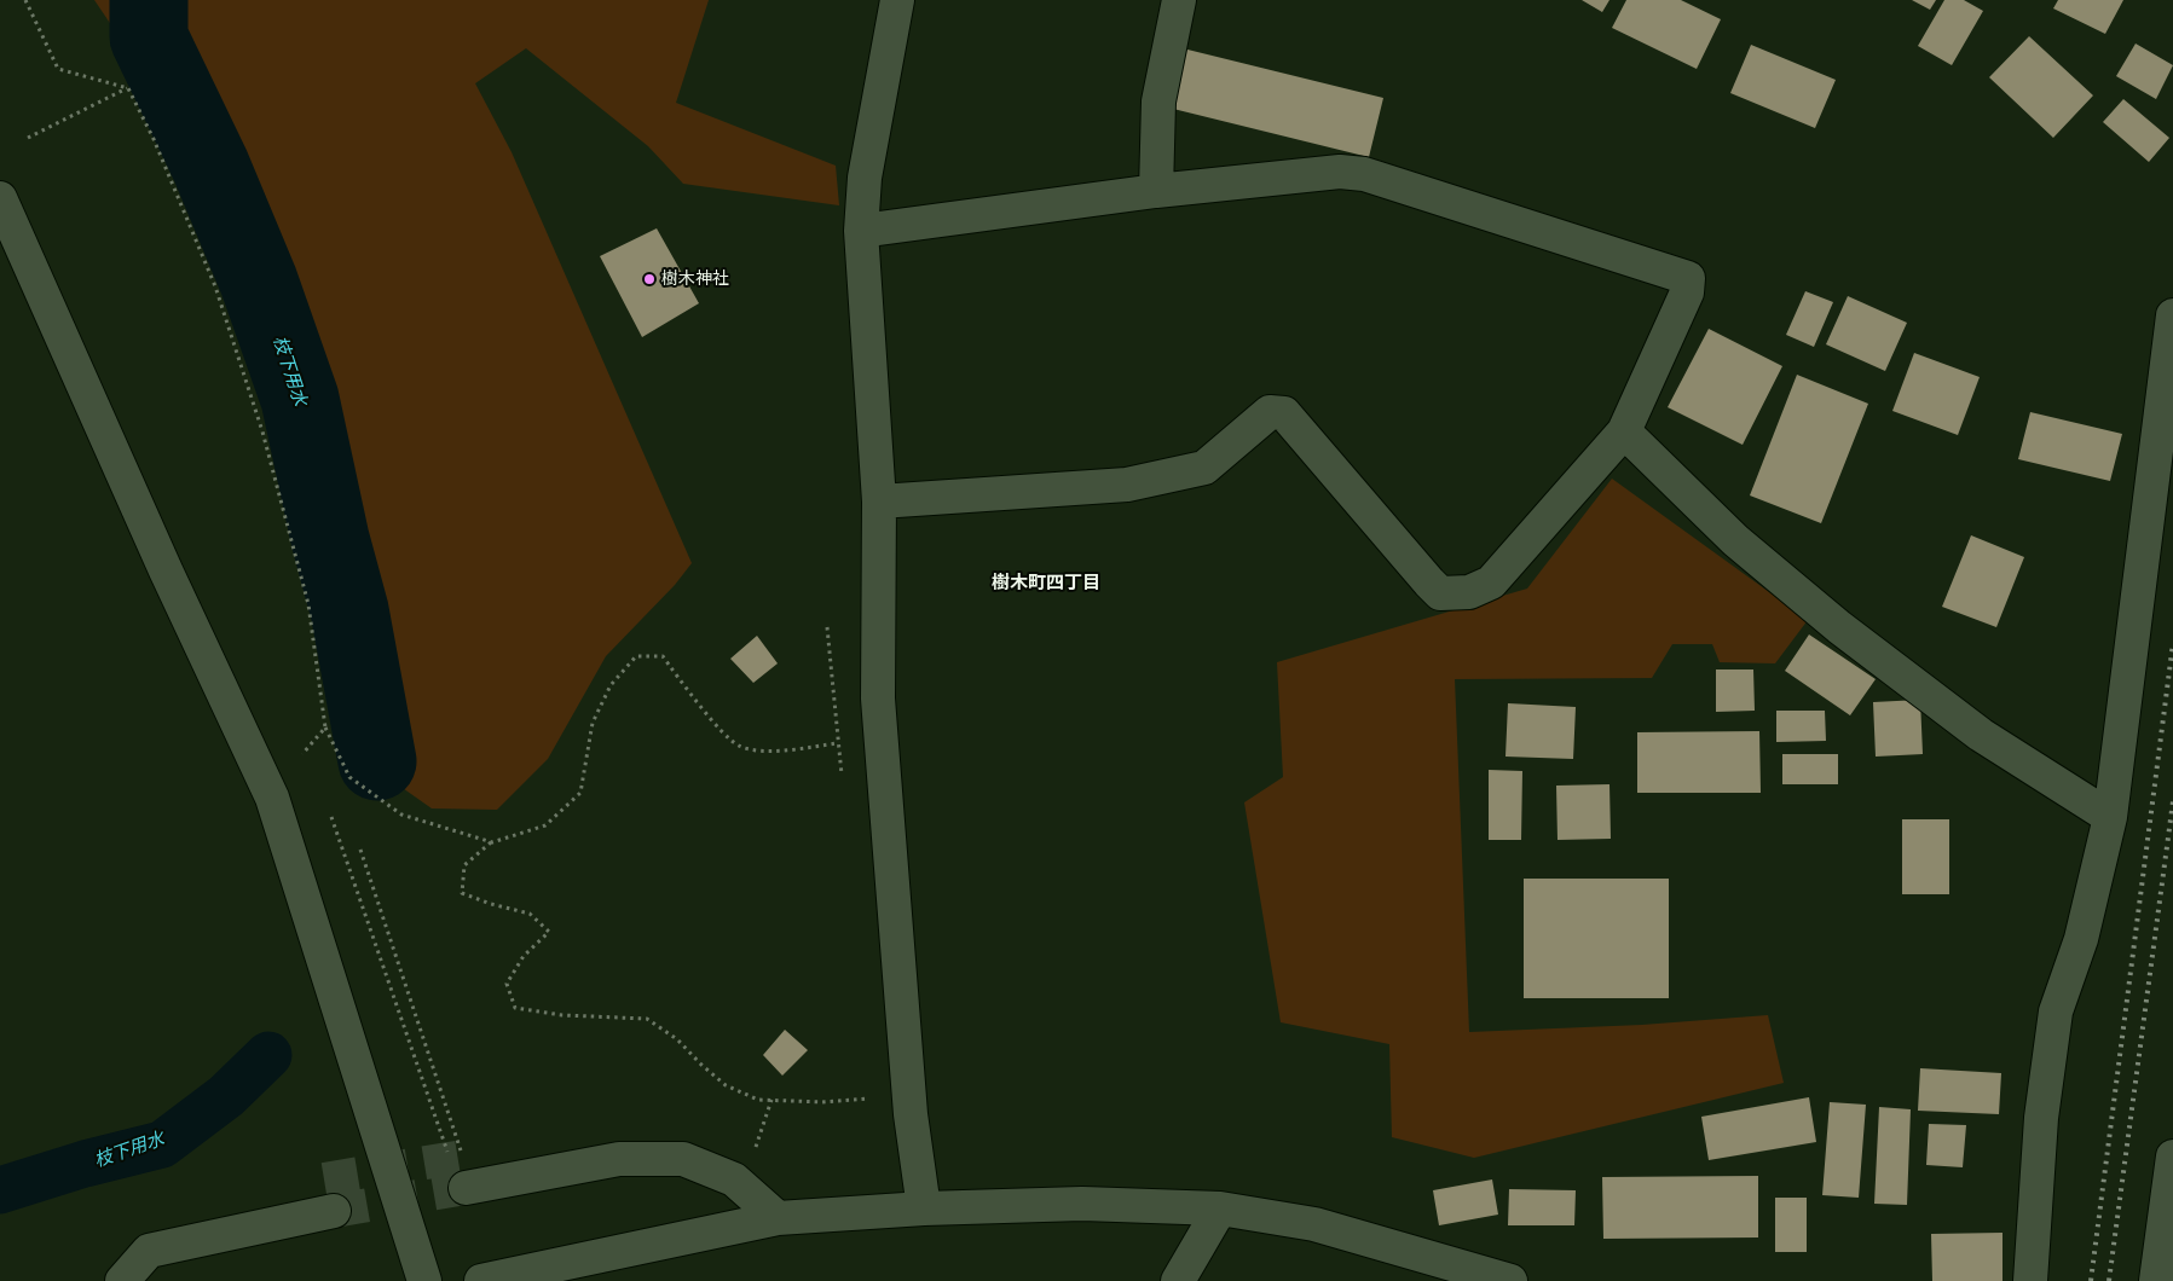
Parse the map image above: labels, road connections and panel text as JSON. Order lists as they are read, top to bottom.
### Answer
{
  "districts": ["樹木町四丁目"],
  "water": ["枝下用水"],
  "places": ["樹木神社"]
}
